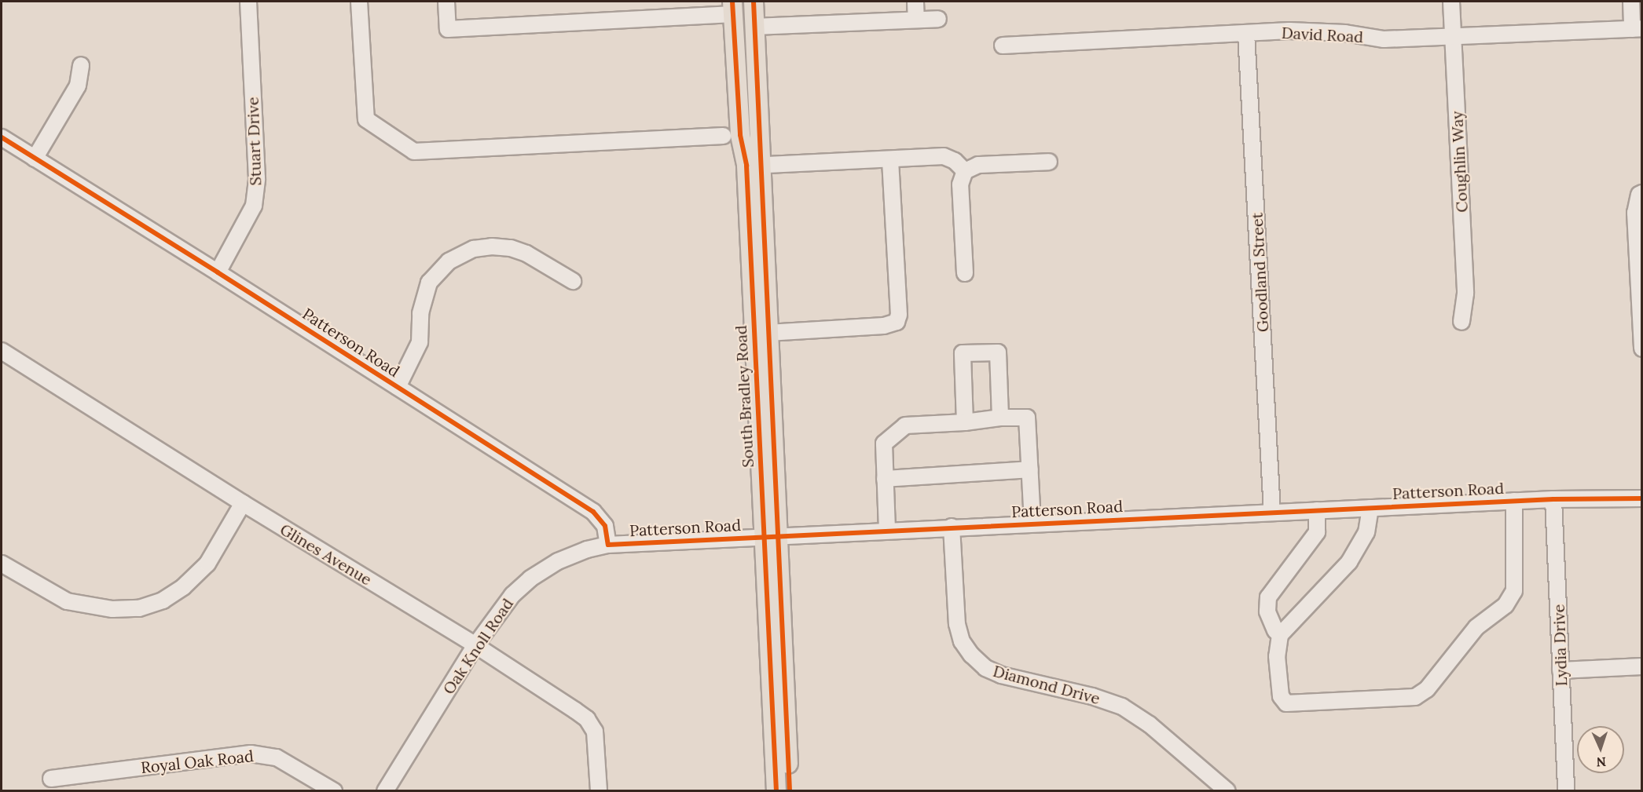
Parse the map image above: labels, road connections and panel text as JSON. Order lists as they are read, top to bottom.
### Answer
{
  "streets": {
    "main road": ["South Bradley Road"],
    "street": [
      "David Road",
      "Stuart Drive",
      "Coughlin Way",
      "Goodland Street",
      "Patterson Road",
      "Glines Avenue",
      "Lydia Drive",
      "Oak Knoll Road",
      "Diamond Drive",
      "Royal Oak Road"
    ]
  },
  "crossings": [
    ["David Road", "Coughlin Way"],
    ["David Road", "Goodland Street"],
    ["Stuart Drive", "Patterson Road"],
    ["Goodland Street", "Patterson Road"],
    ["Patterson Road", "South Bradley Road"],
    ["Patterson Road", "Lydia Drive"],
    ["Patterson Road", "Oak Knoll Road"],
    ["Patterson Road", "Diamond Drive"],
    ["Glines Avenue", "Oak Knoll Road"]
  ],
  "north": "bottom"
}
